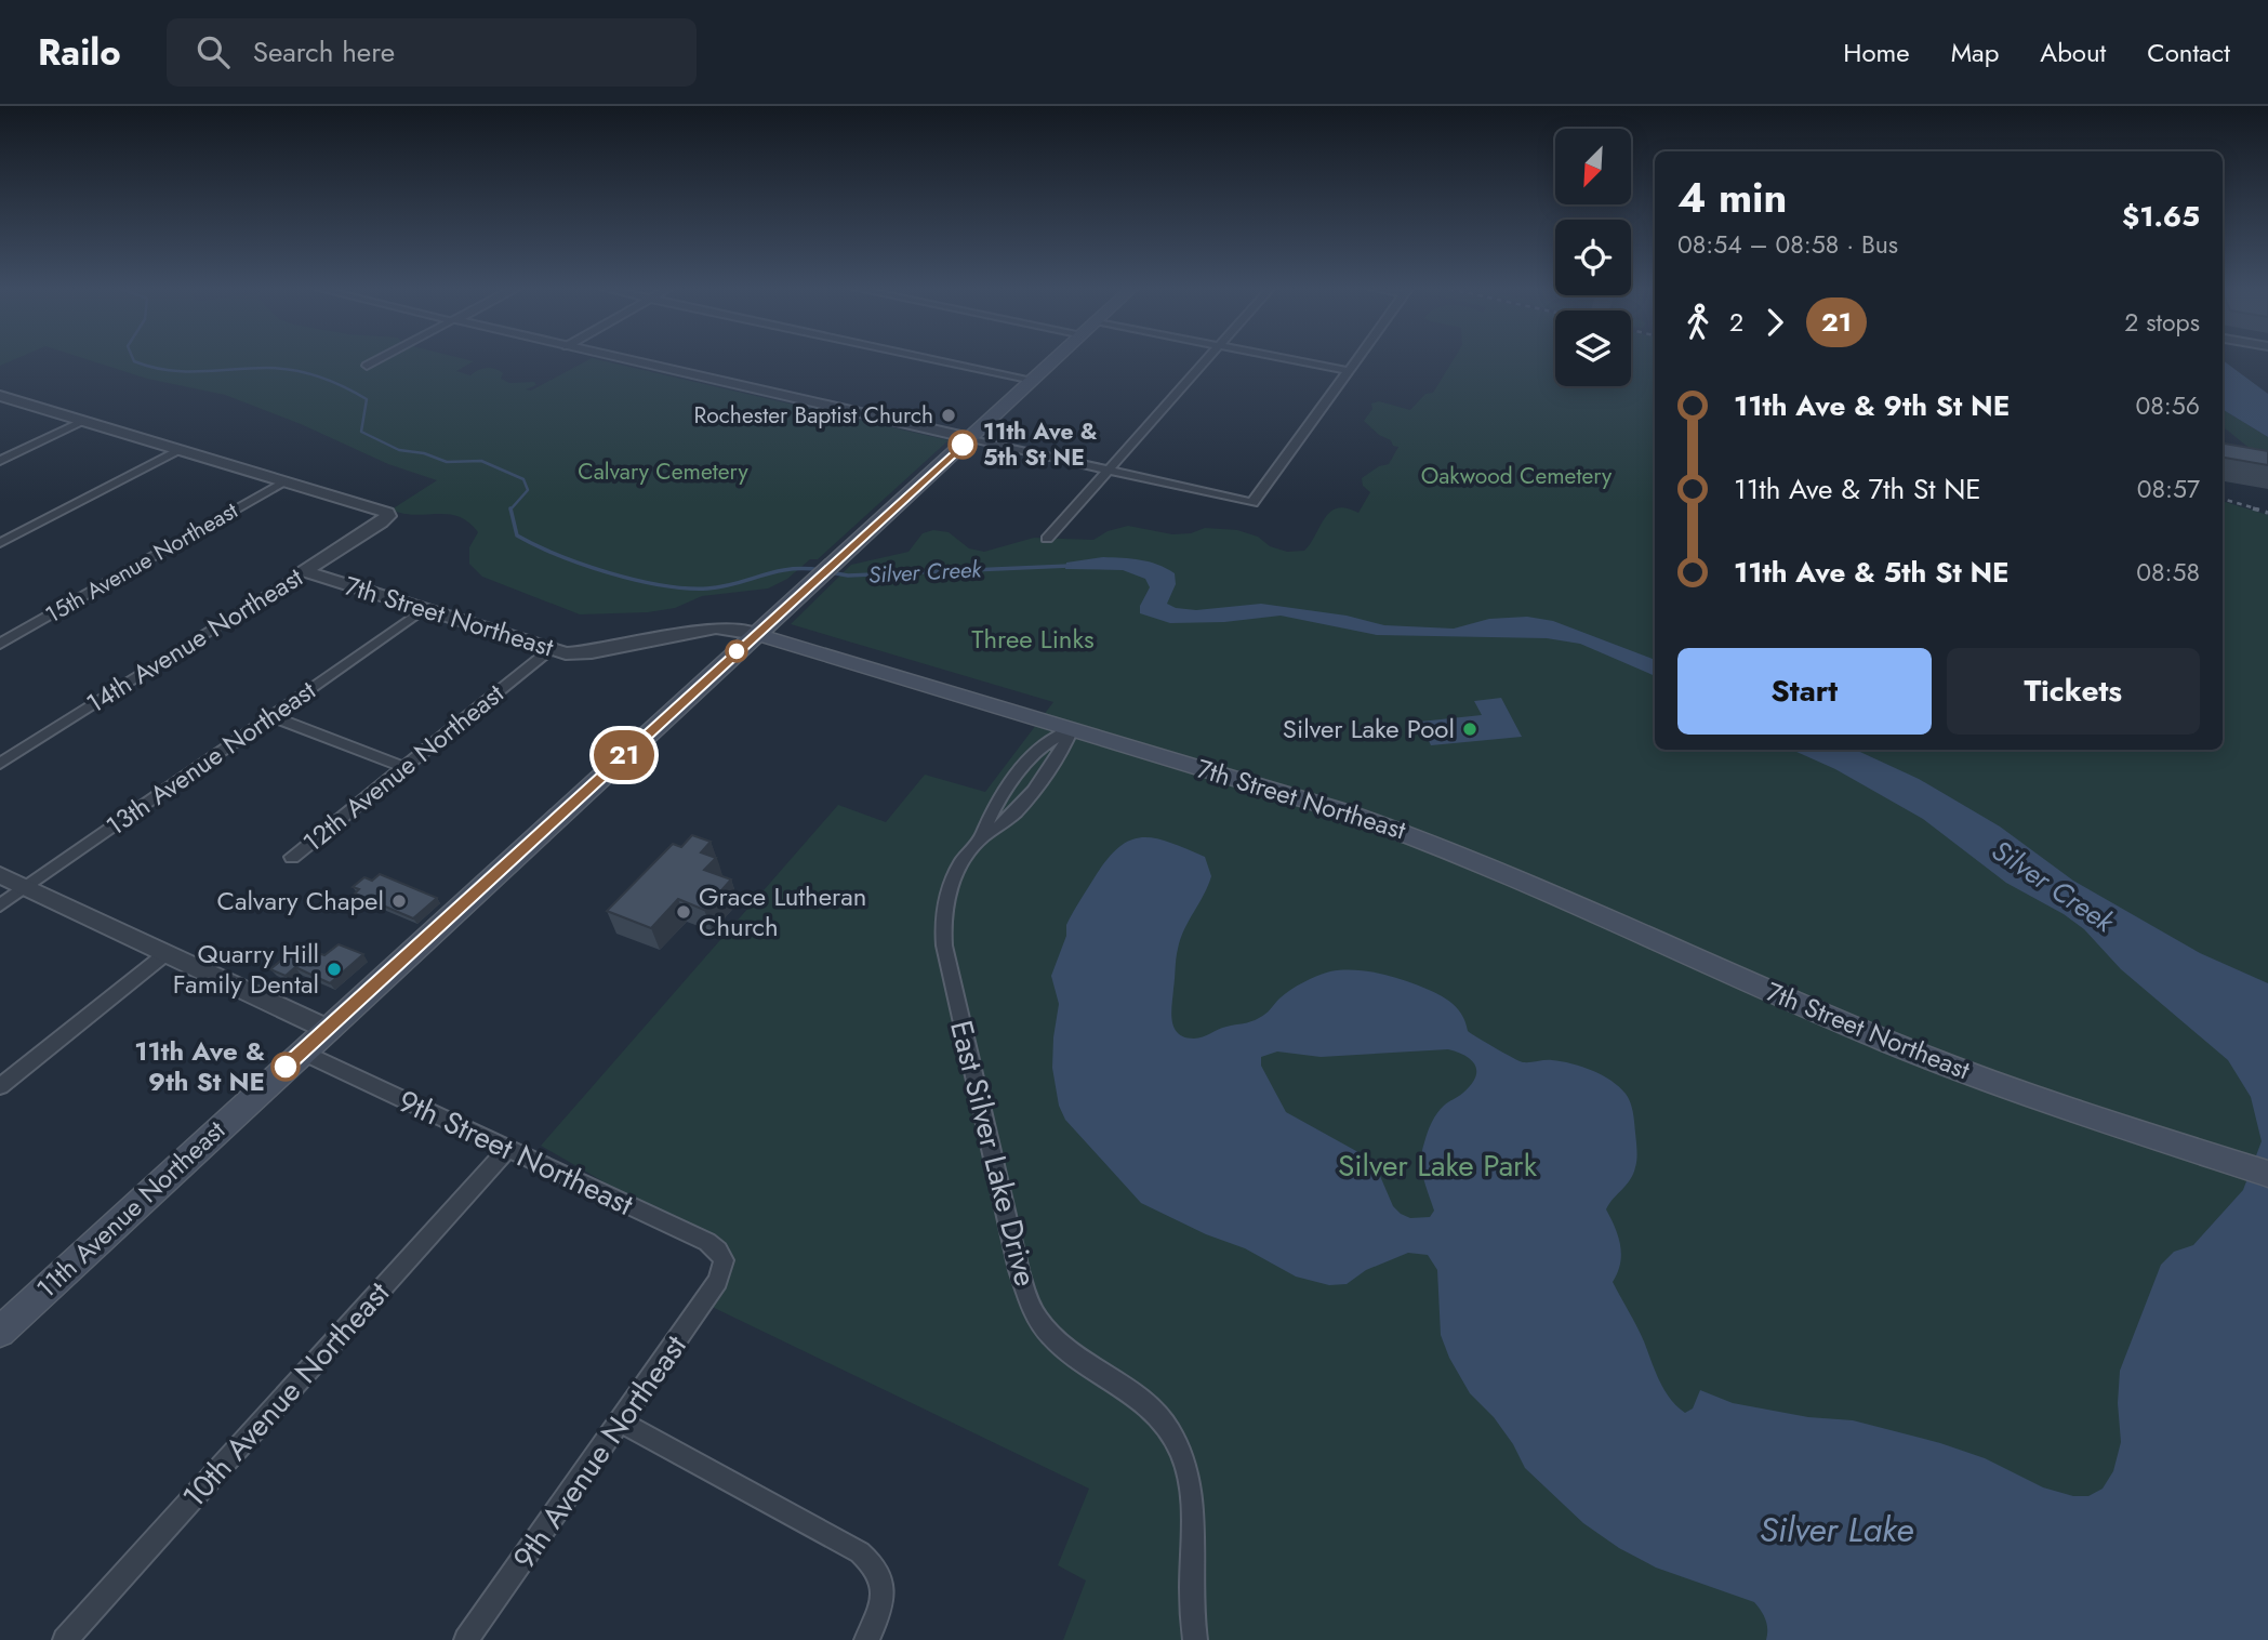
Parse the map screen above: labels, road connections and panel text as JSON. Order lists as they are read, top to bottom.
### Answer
{
  "streets": {
    "main road": ["7th Street Northeast", "11th Avenue Northeast"],
    "street": [
      "15th Avenue Northeast",
      "14th Avenue Northeast",
      "13th Avenue Northeast",
      "12th Avenue Northeast",
      "9th Street Northeast",
      "East Silver Lake Drive",
      "10th Avenue Northeast",
      "9th Avenue Northeast"
    ]
  },
  "crossings": [
    ["15th Avenue Northeast", "14th Avenue Northeast"],
    ["7th Street Northeast", "14th Avenue Northeast"],
    ["7th Street Northeast", "13th Avenue Northeast"],
    ["7th Street Northeast", "12th Avenue Northeast"],
    ["7th Street Northeast", "East Silver Lake Drive"],
    ["7th Street Northeast", "11th Avenue Northeast"],
    ["9th Street Northeast", "11th Avenue Northeast"],
    ["9th Street Northeast", "10th Avenue Northeast"],
    ["9th Street Northeast", "9th Avenue Northeast"]
  ],
  "water": ["Silver Creek", "Silver Lake"],
  "parks": [
    "Calvary Cemetery",
    "Oakwood Cemetery",
    "Three Links",
    "Silver Lake Park"
  ],
  "places": [
    "Rochester Baptist Church",
    "11th Ave & 5th St NE",
    "Silver Lake Pool",
    "Calvary Chapel",
    "Grace Lutheran Church",
    "Quarry Hill Family Dental",
    "11th Ave & 9th St NE"
  ],
  "lines": ["bus line 21"],
  "north": "bottom left",
  "page": {
    "header": "Railo",
    "search": "Search here",
    "nav": [
      "Home",
      "Map",
      "About",
      "Contact"
    ],
    "on_map": "21",
    "heading": ["4 min", "08:54 – 08:58 · Bus", "$1.65"],
    "legs": ["2", "21", "2 stops"],
    "list": [
      {
        "name": "11th Ave & 9th St NE",
        "value": "08:56"
      },
      {
        "name": "11th Ave & 7th St NE",
        "value": "08:57"
      },
      {
        "name": "11th Ave & 5th St NE",
        "value": "08:58"
      }
    ],
    "buttons": ["Start", "Tickets"]
  }
}
